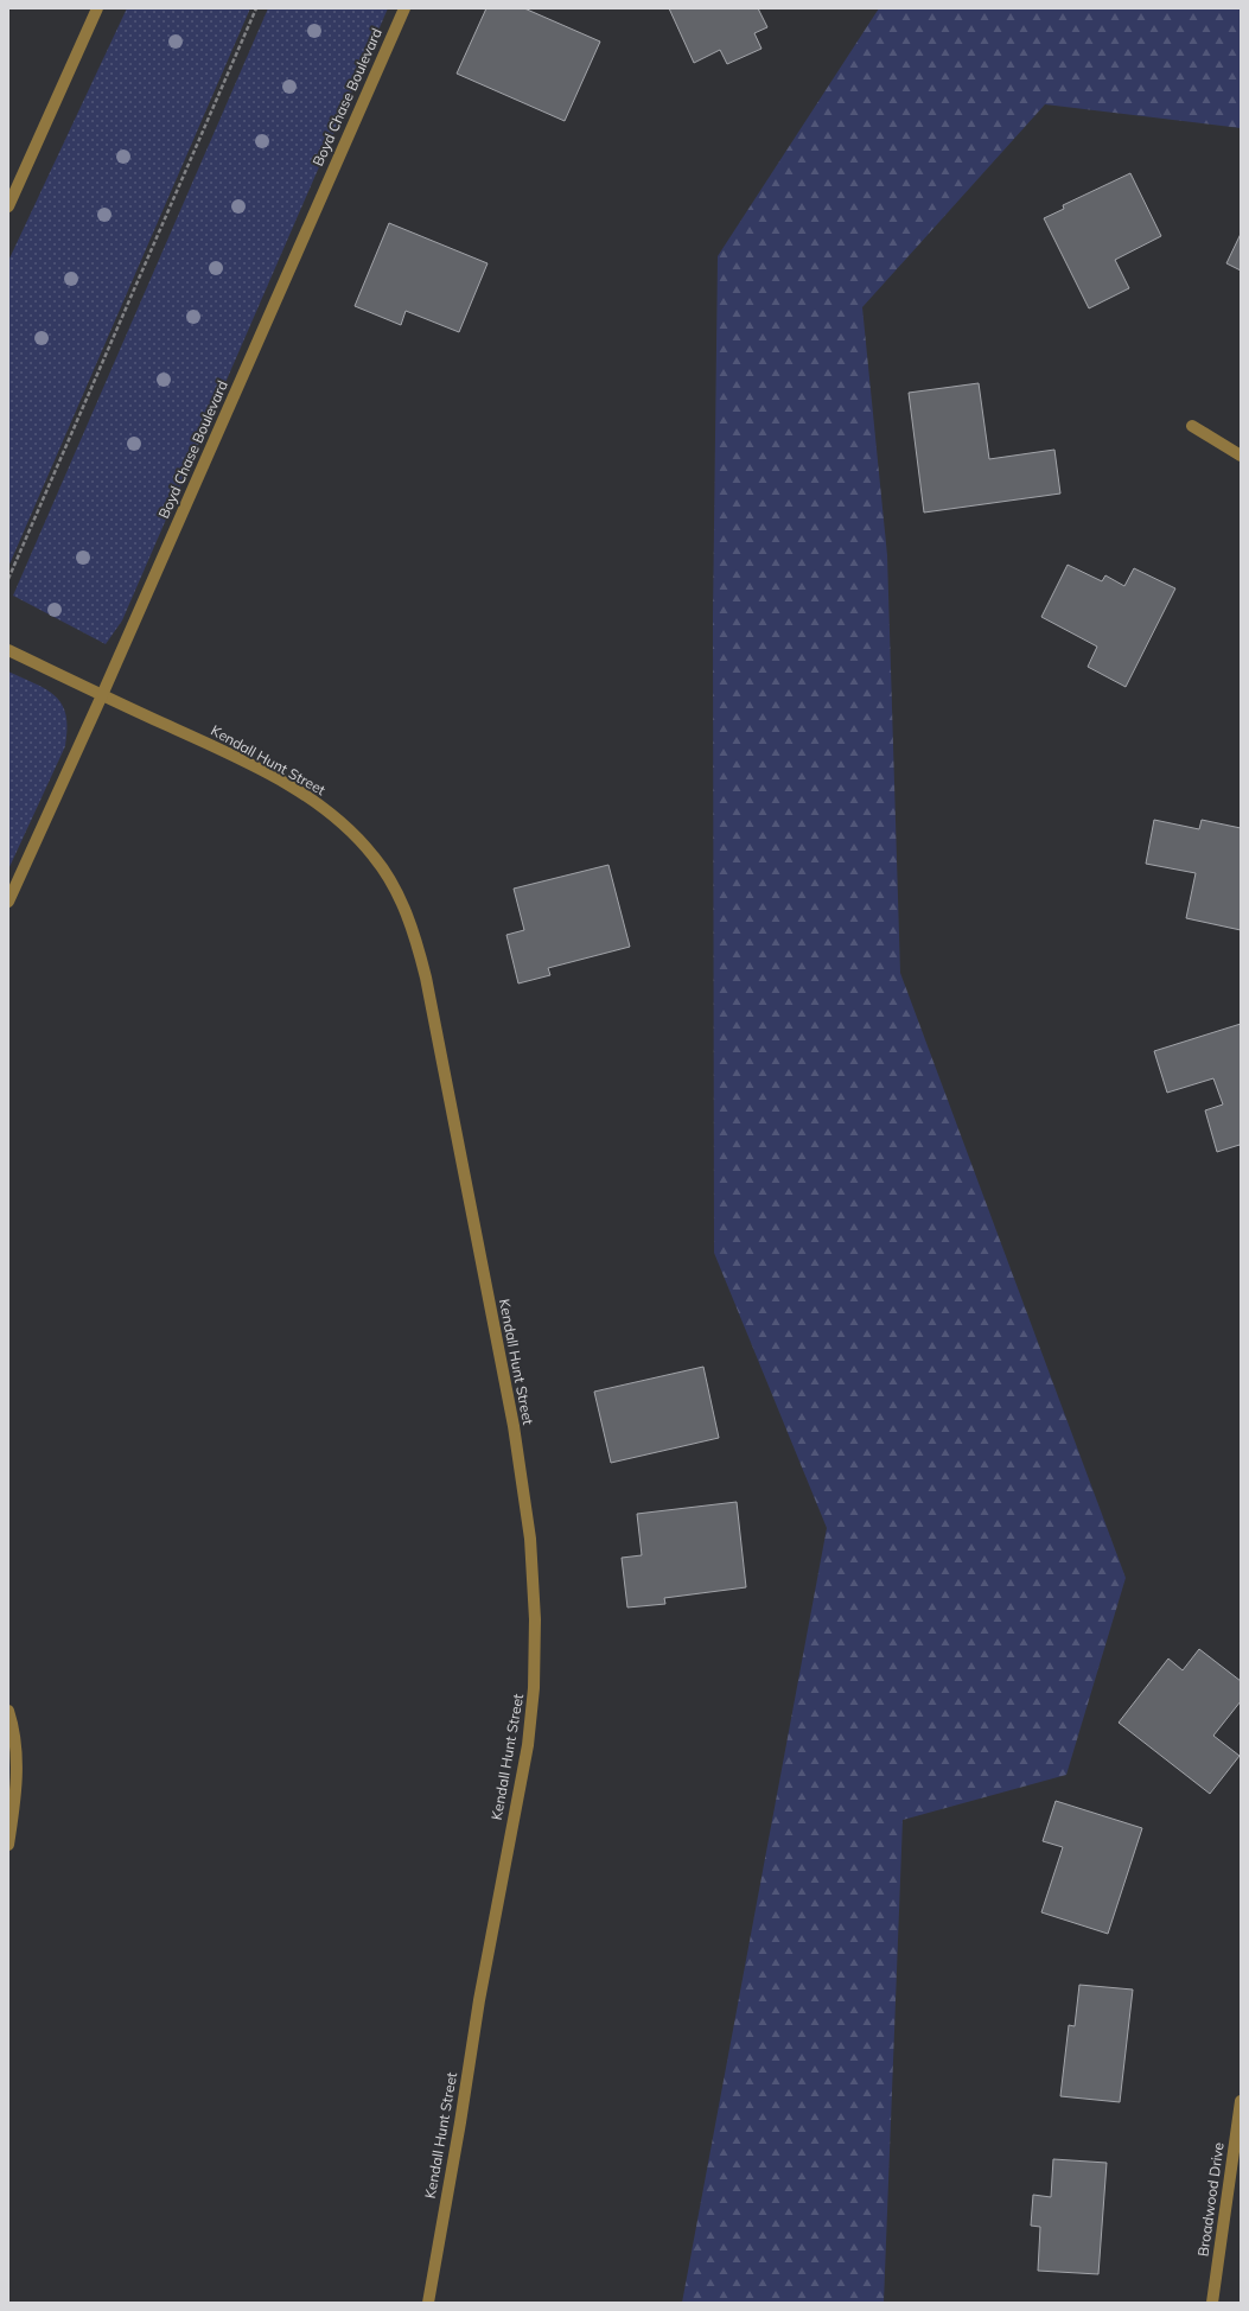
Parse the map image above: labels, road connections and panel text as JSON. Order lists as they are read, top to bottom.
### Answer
{
  "streets": {
    "street": ["Boyd Chase Boulevard", "Kendall Hunt Street", "Broadwood Drive"]
  },
  "crossings": [
    ["Boyd Chase Boulevard", "Kendall Hunt Street"]
  ]
}
